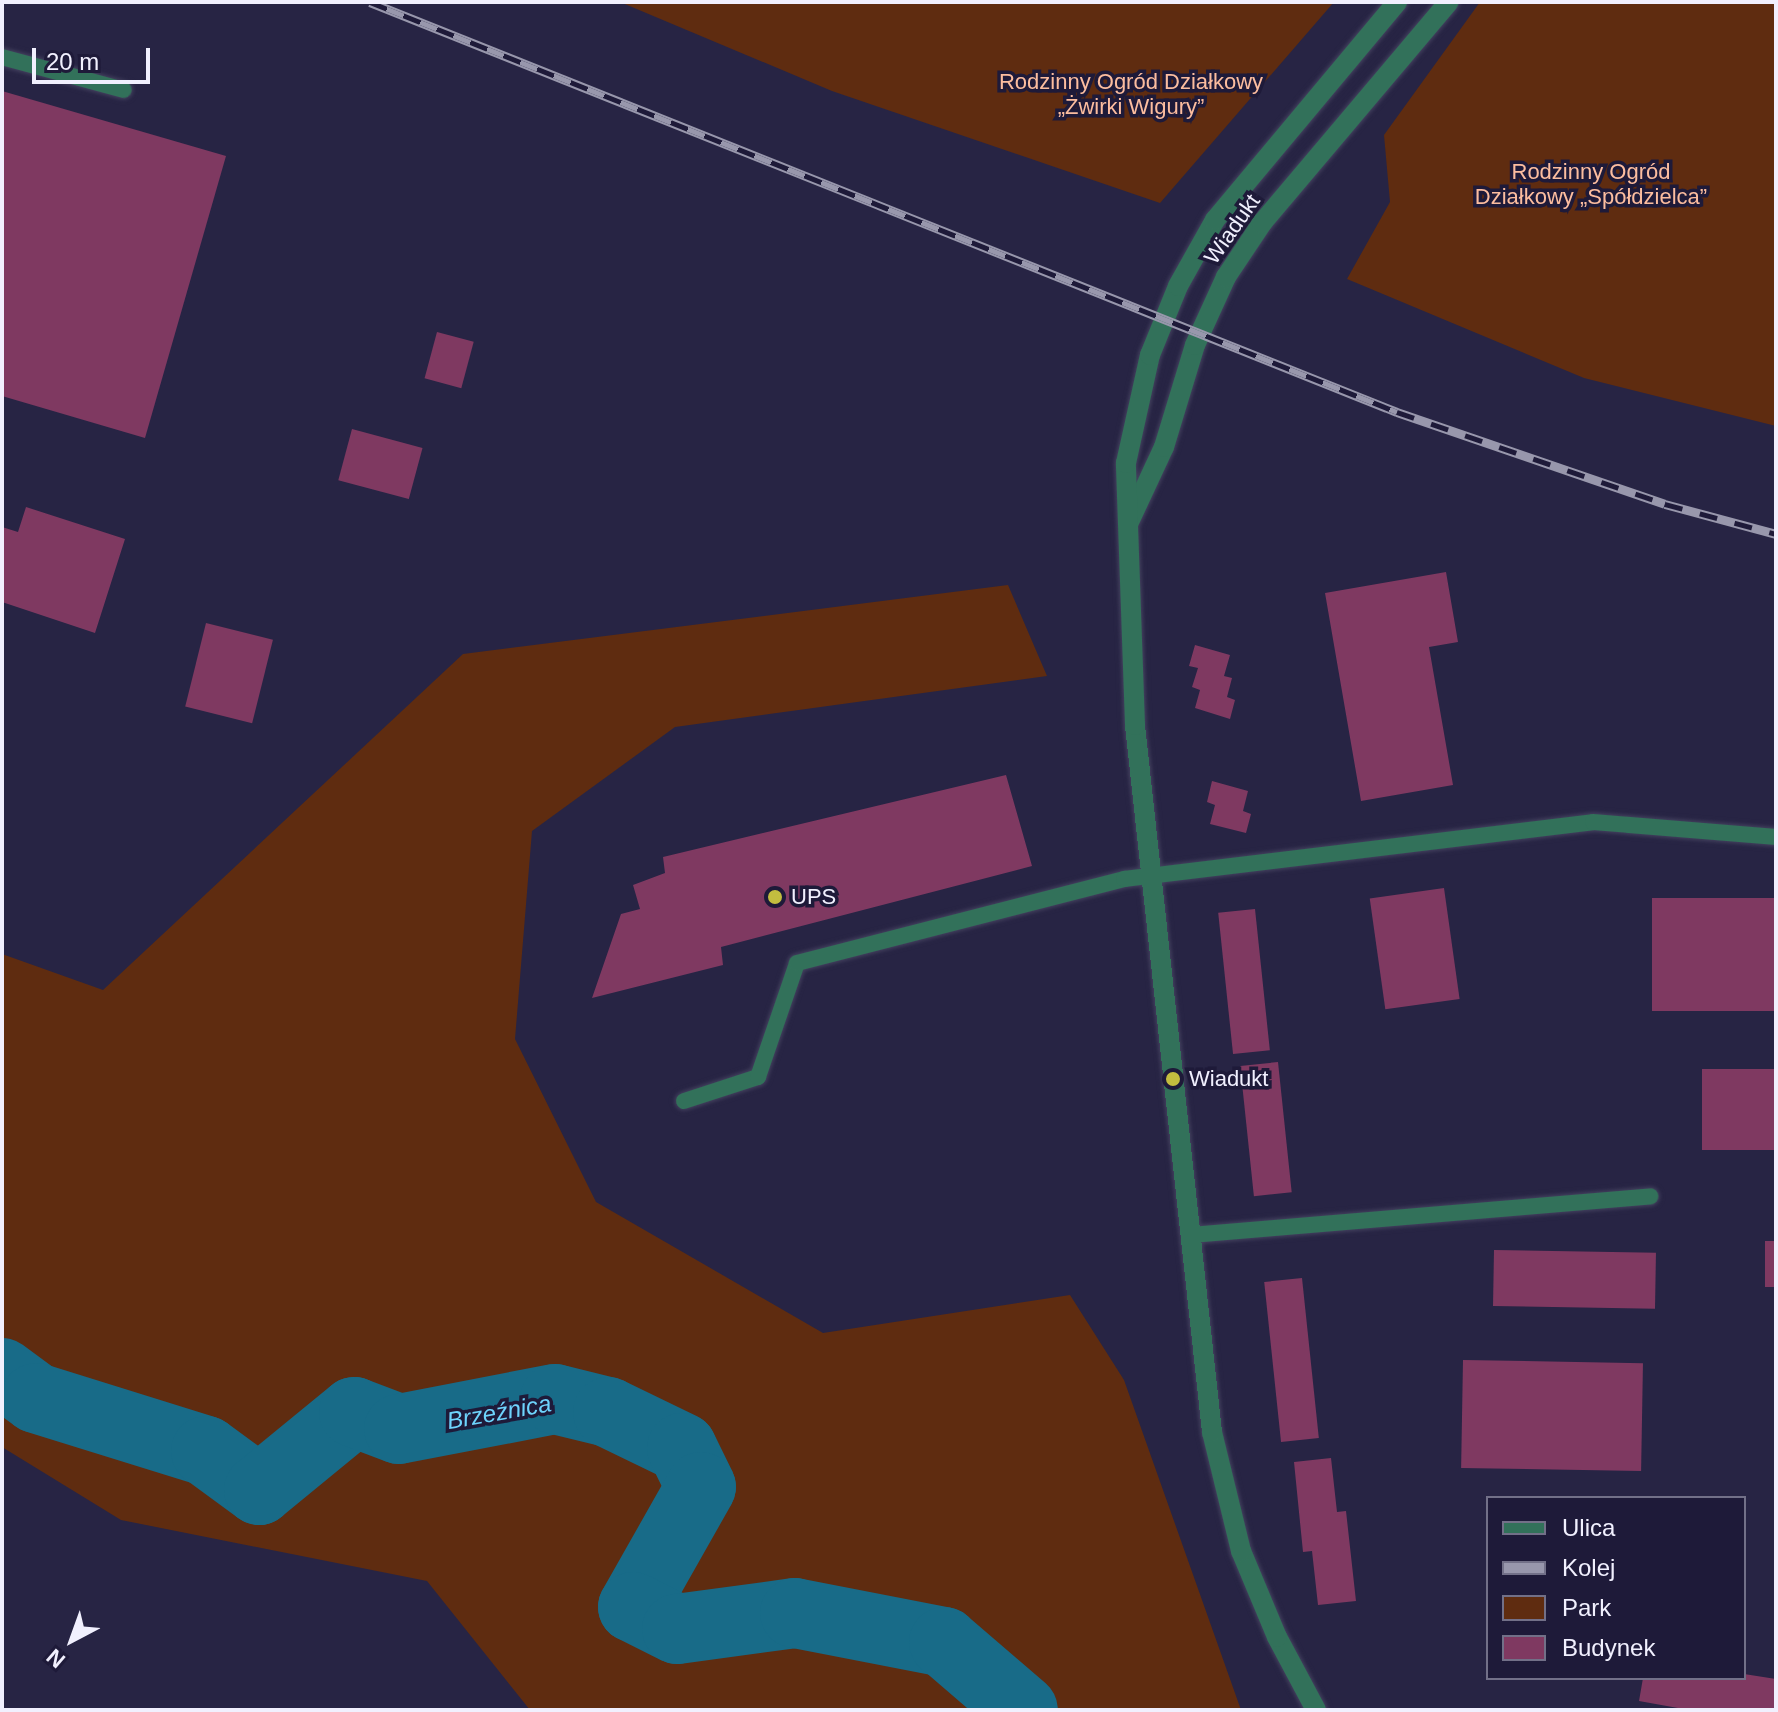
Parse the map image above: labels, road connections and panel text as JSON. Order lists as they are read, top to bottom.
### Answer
{
  "streets": {
    "street": ["Wiadukt"]
  },
  "water": ["Brzeźnica"],
  "parks": ["Rodzinny Ogród Działkowy „Żwirki Wigury”", "Rodzinny Ogród Działkowy „Spółdzielca”"],
  "places": ["UPS", "Wiadukt"],
  "legend": [
    "Ulica",
    "Kolej",
    "Park",
    "Budynek"
  ],
  "scale_bar": "20 m",
  "north": "bottom left"
}
